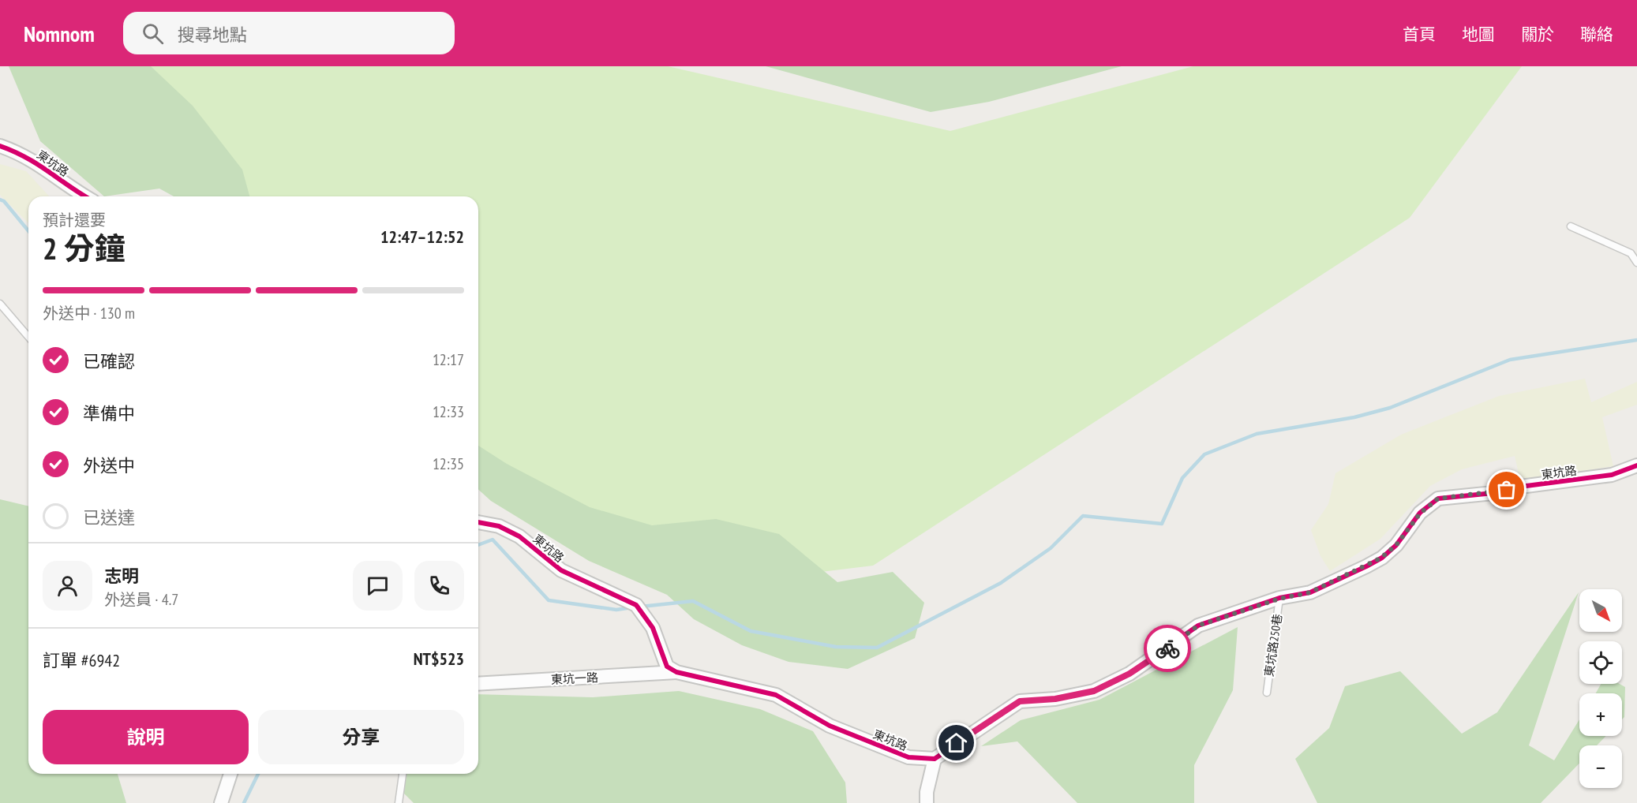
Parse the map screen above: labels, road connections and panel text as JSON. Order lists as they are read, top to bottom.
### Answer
{
  "streets": {
    "street": ["東坑路", "東坑一路"],
    "lane": ["東坑路250巷"]
  },
  "crossings": [
    ["東坑路", "東坑路250巷"],
    ["東坑路", "東坑一路"]
  ],
  "north": "bottom right",
  "page": {
    "header": "Nomnom",
    "search": "搜尋地點",
    "nav": [
      "首頁",
      "地圖",
      "關於",
      "聯絡"
    ],
    "heading": ["2 分鐘", "預計還要", "12:47–12:52"],
    "panel": [
      "志明",
      "外送員 · 4.7",
      "訂單 #6942",
      "NT$523"
    ],
    "bar": "外送中 · 130 m",
    "list": [
      ["已確認", "12:17"],
      ["準備中", "12:33"],
      ["外送中", "12:35"],
      "已送達"
    ],
    "map_buttons": ["+", "−"],
    "buttons": ["說明", "分享"]
  }
}
